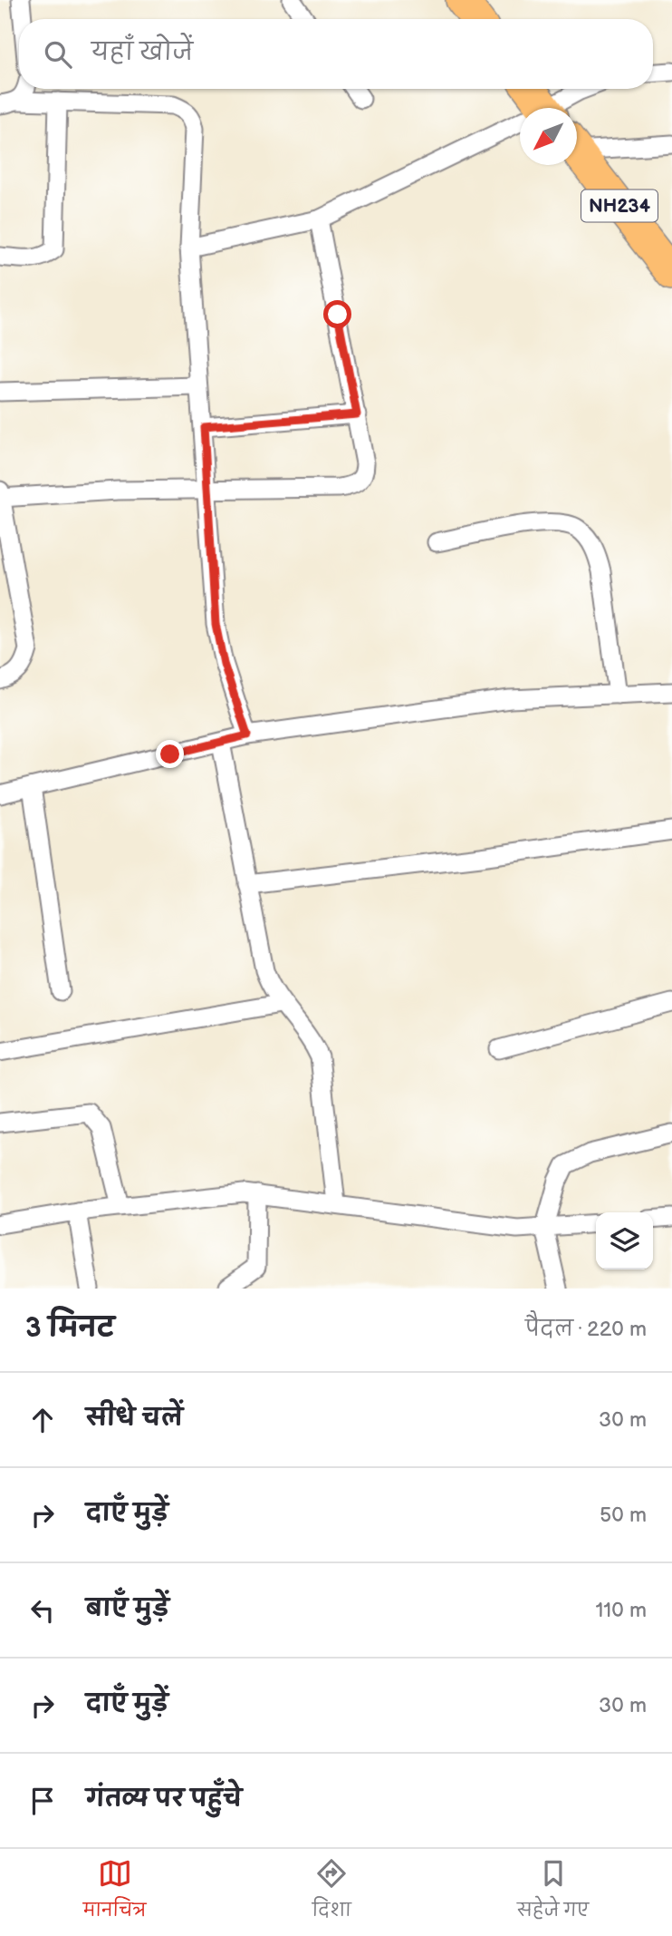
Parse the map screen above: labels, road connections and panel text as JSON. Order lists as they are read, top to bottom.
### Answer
{
  "streets": {
    "highway": ["NH234"]
  },
  "north": "bottom left",
  "page": {
    "search": "यहाँ खोजें",
    "heading": ["3 मिनट", "पैदल · 220 m"],
    "list": [
      ["सीधे चलें", "30 m"],
      ["दाएँ मुड़ें", "50 m"],
      ["बाएँ मुड़ें", "110 m"],
      ["दाएँ मुड़ें", "30 m"],
      "गंतव्य पर पहुँचे"
    ],
    "nav": ["मानचित्र", "दिशा", "सहेजे गए"]
  }
}
